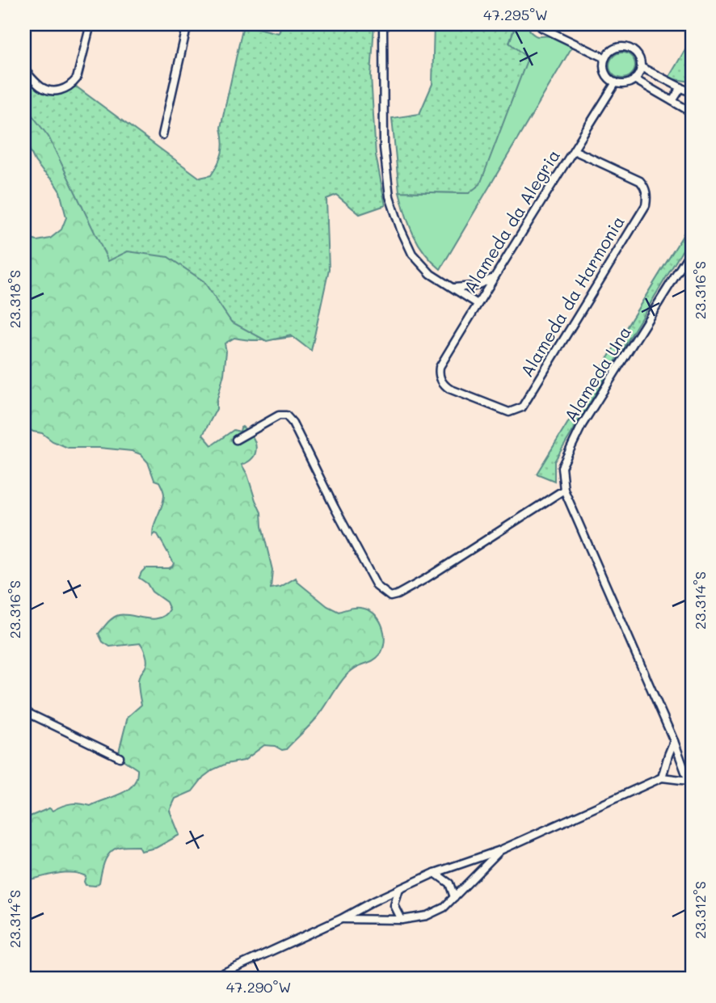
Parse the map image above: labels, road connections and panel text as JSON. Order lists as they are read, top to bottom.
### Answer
{
  "streets": {
    "street": ["Alameda da Alegria", "Alameda da Harmonia", "Alameda Una"]
  },
  "crossings": [
    ["Alameda da Alegria", "Alameda da Harmonia"]
  ],
  "coordinates": [
    "47.295°W",
    "23.316°S",
    "23.318°S",
    "23.314°S",
    "23.312°S",
    "47.290°W"
  ]
}
